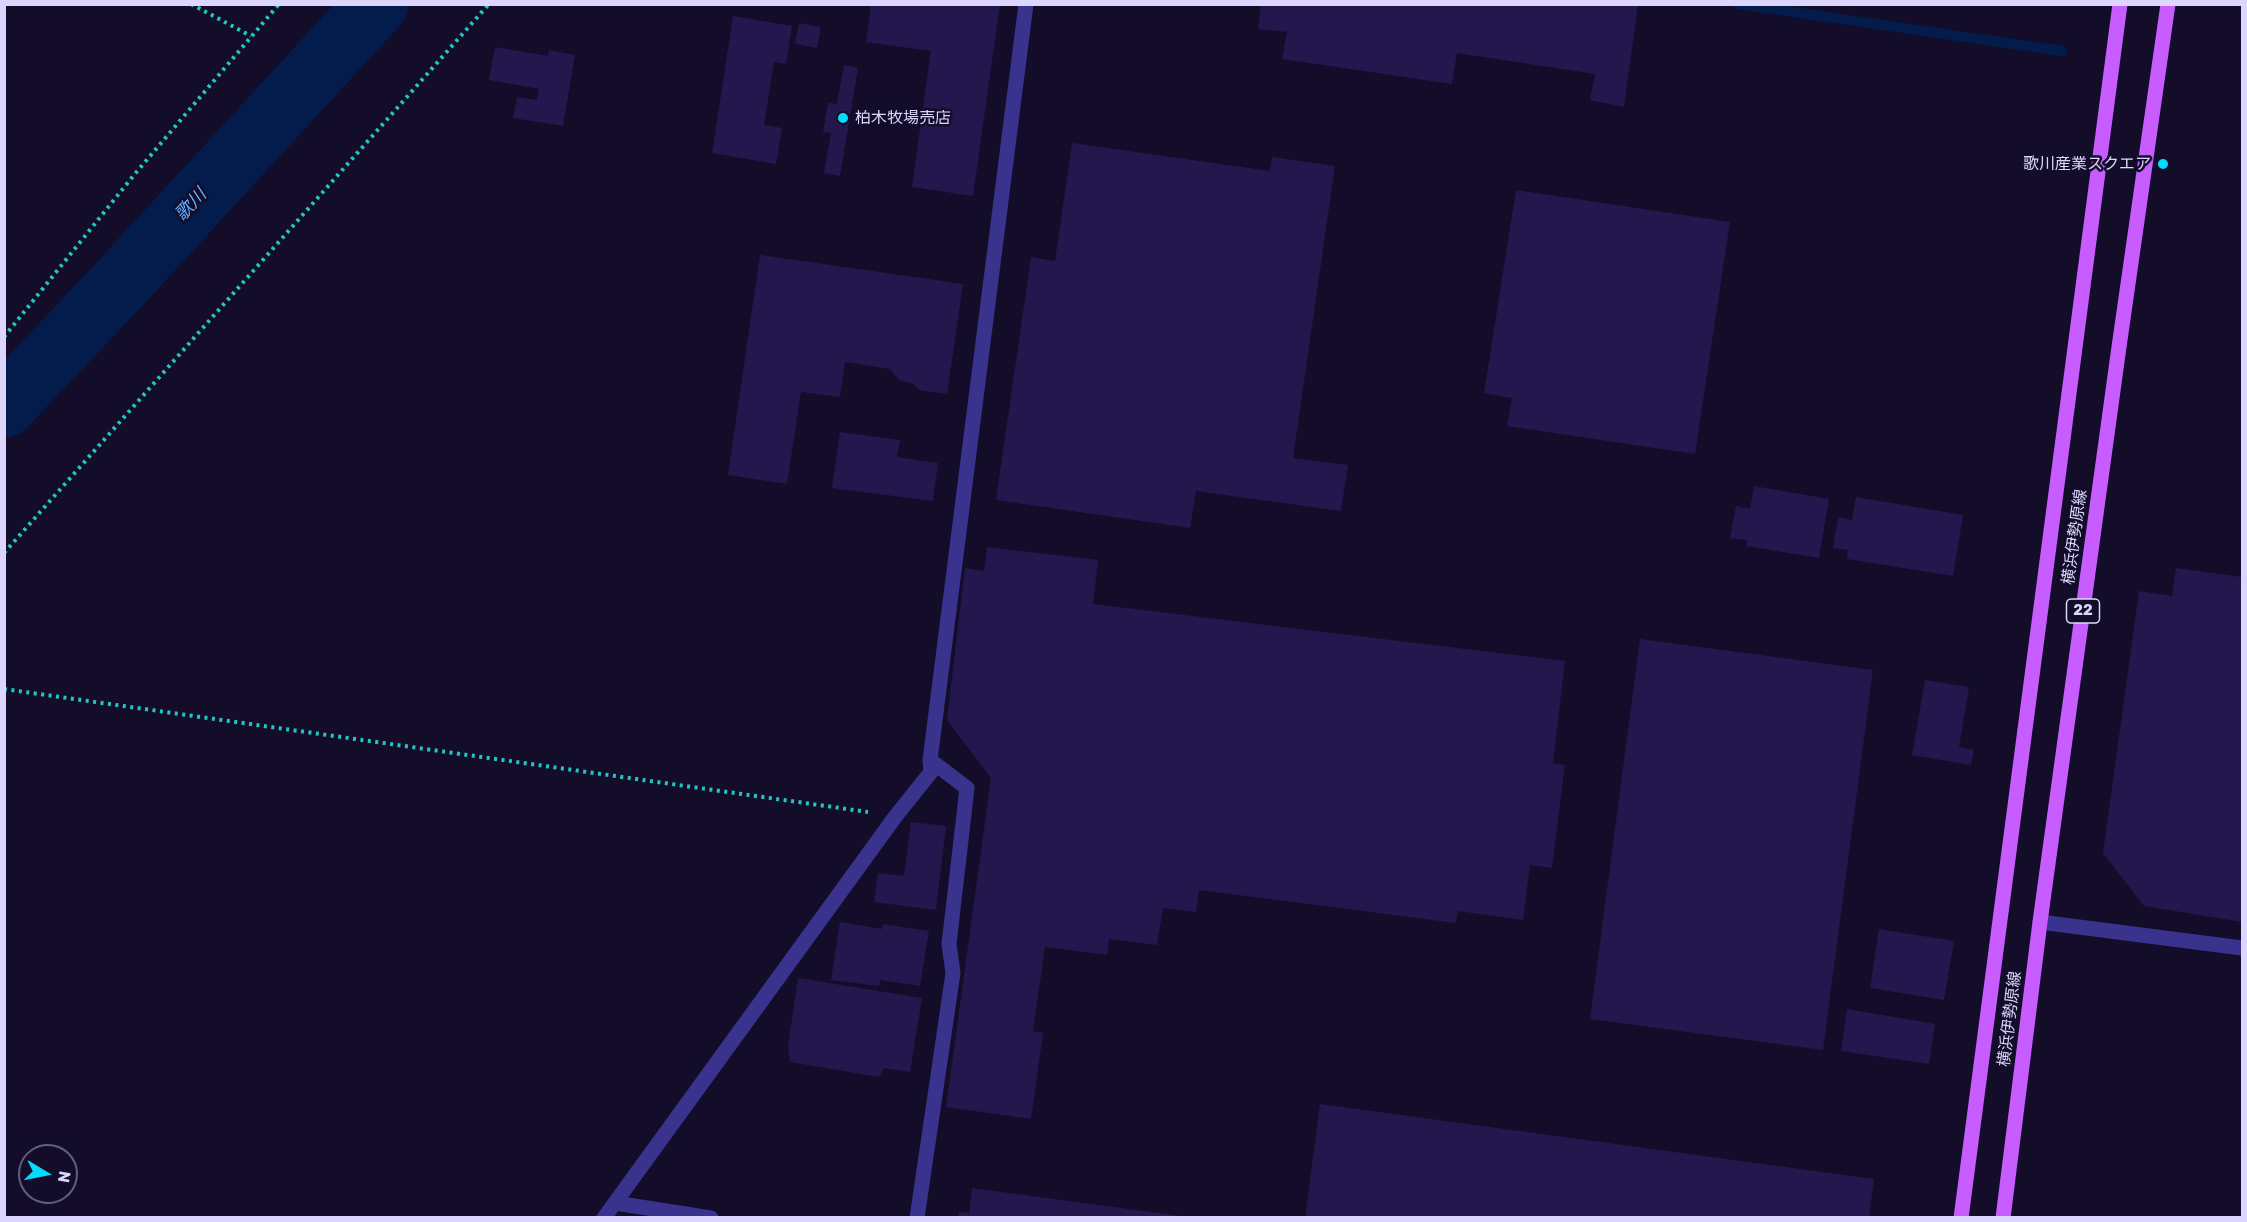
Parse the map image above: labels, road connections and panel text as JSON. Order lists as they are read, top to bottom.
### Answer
{
  "streets": {
    "main road": ["横浜伊勢原線", "22"]
  },
  "water": ["歌川"],
  "places": ["柏木牧場売店", "歌川産業スクエア"],
  "north": "right"
}
